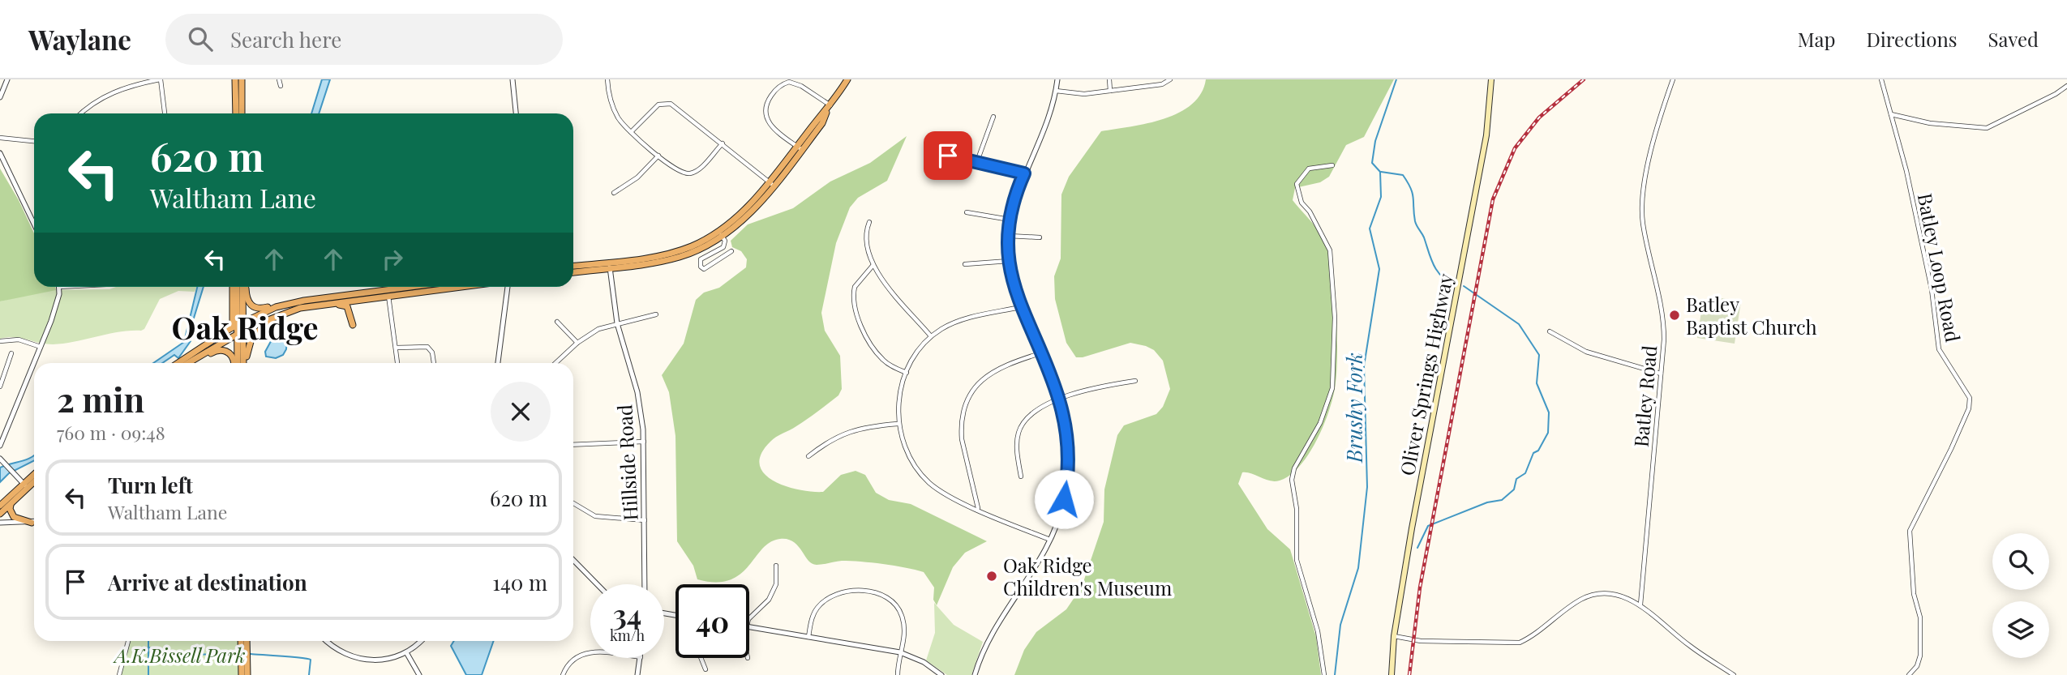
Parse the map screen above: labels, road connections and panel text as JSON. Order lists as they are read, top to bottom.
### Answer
{
  "streets": {
    "main road": ["Oliver Springs Highway"],
    "street": ["Batley Loop Road", "Batley Road", "Hillside Road"]
  },
  "districts": ["Oak Ridge"],
  "water": ["Brushy Fork"],
  "parks": ["A.K.Bissell Park"],
  "places": ["Batley Baptist Church", "Oak Ridge Children's Museum"],
  "page": {
    "header": "Waylane",
    "search": "Search here",
    "nav": ["Map", "Directions", "Saved"],
    "turn": ["620 m", "Waltham Lane"],
    "heading": ["2 min", "760 m · 09:48"],
    "list": [
      {
        "name": "Turn left",
        "note": "Waltham Lane",
        "value": "620 m"
      },
      {
        "name": "Arrive at destination",
        "value": "140 m"
      }
    ],
    "speed": "34 km/h",
    "limit": "40"
  }
}
